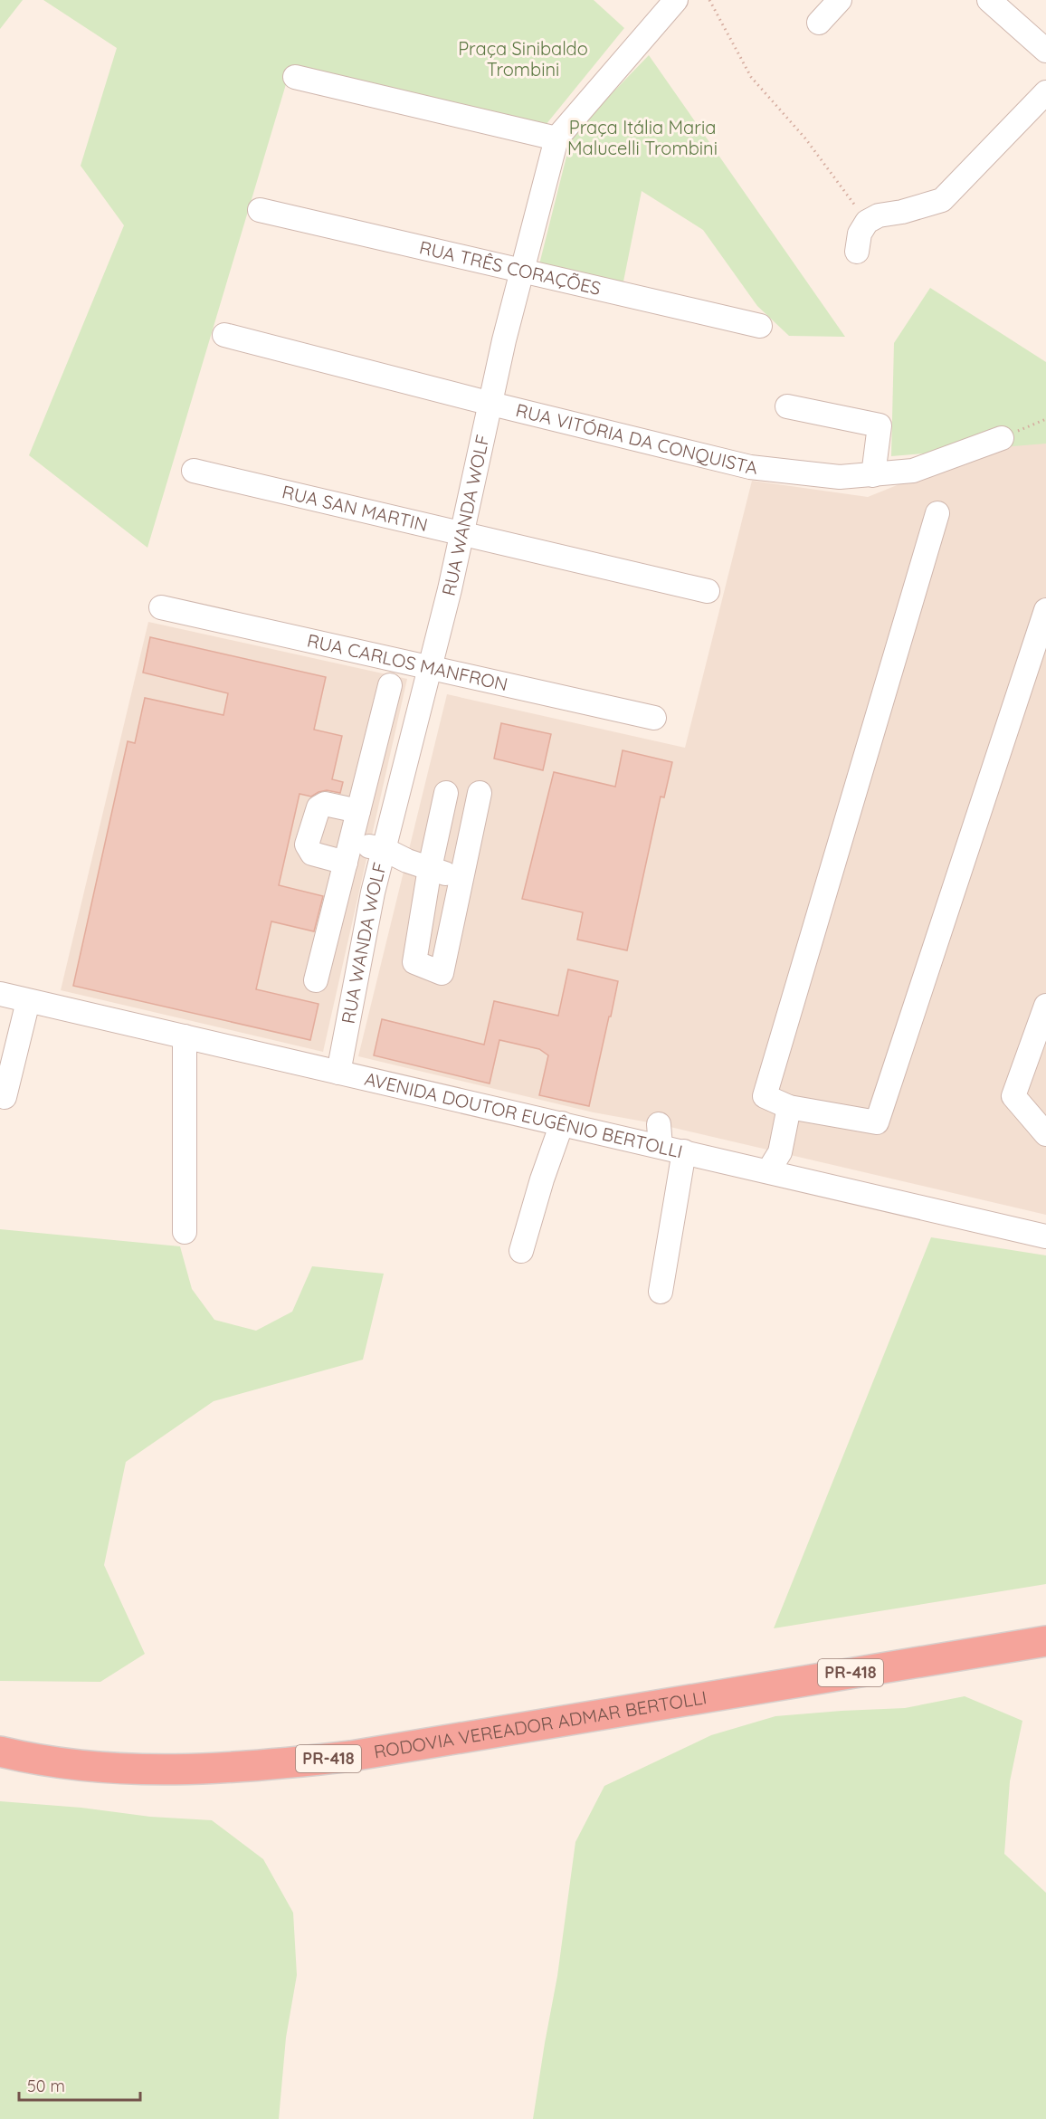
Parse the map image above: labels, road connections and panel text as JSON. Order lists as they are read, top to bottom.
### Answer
{
  "streets": {
    "highway": ["PR-418", "RODOVIA VEREADOR ADMAR BERTOLLI"],
    "street": [
      "RUA TRÊS CORAÇÕES",
      "RUA VITÓRIA DA CONQUISTA",
      "RUA SAN MARTIN",
      "RUA WANDA WOLF",
      "RUA CARLOS MANFRON",
      "AVENIDA DOUTOR EUGÊNIO BERTOLLI"
    ]
  },
  "crossings": [
    ["RUA TRÊS CORAÇÕES", "RUA WANDA WOLF"],
    ["RUA VITÓRIA DA CONQUISTA", "RUA WANDA WOLF"],
    ["RUA SAN MARTIN", "RUA WANDA WOLF"],
    ["RUA WANDA WOLF", "RUA CARLOS MANFRON"],
    ["RUA WANDA WOLF", "AVENIDA DOUTOR EUGÊNIO BERTOLLI"]
  ],
  "parks": ["Praça Sinibaldo Trombini", "Praça Itália Maria Malucelli Trombini"],
  "scale_bar": "50 m"
}
